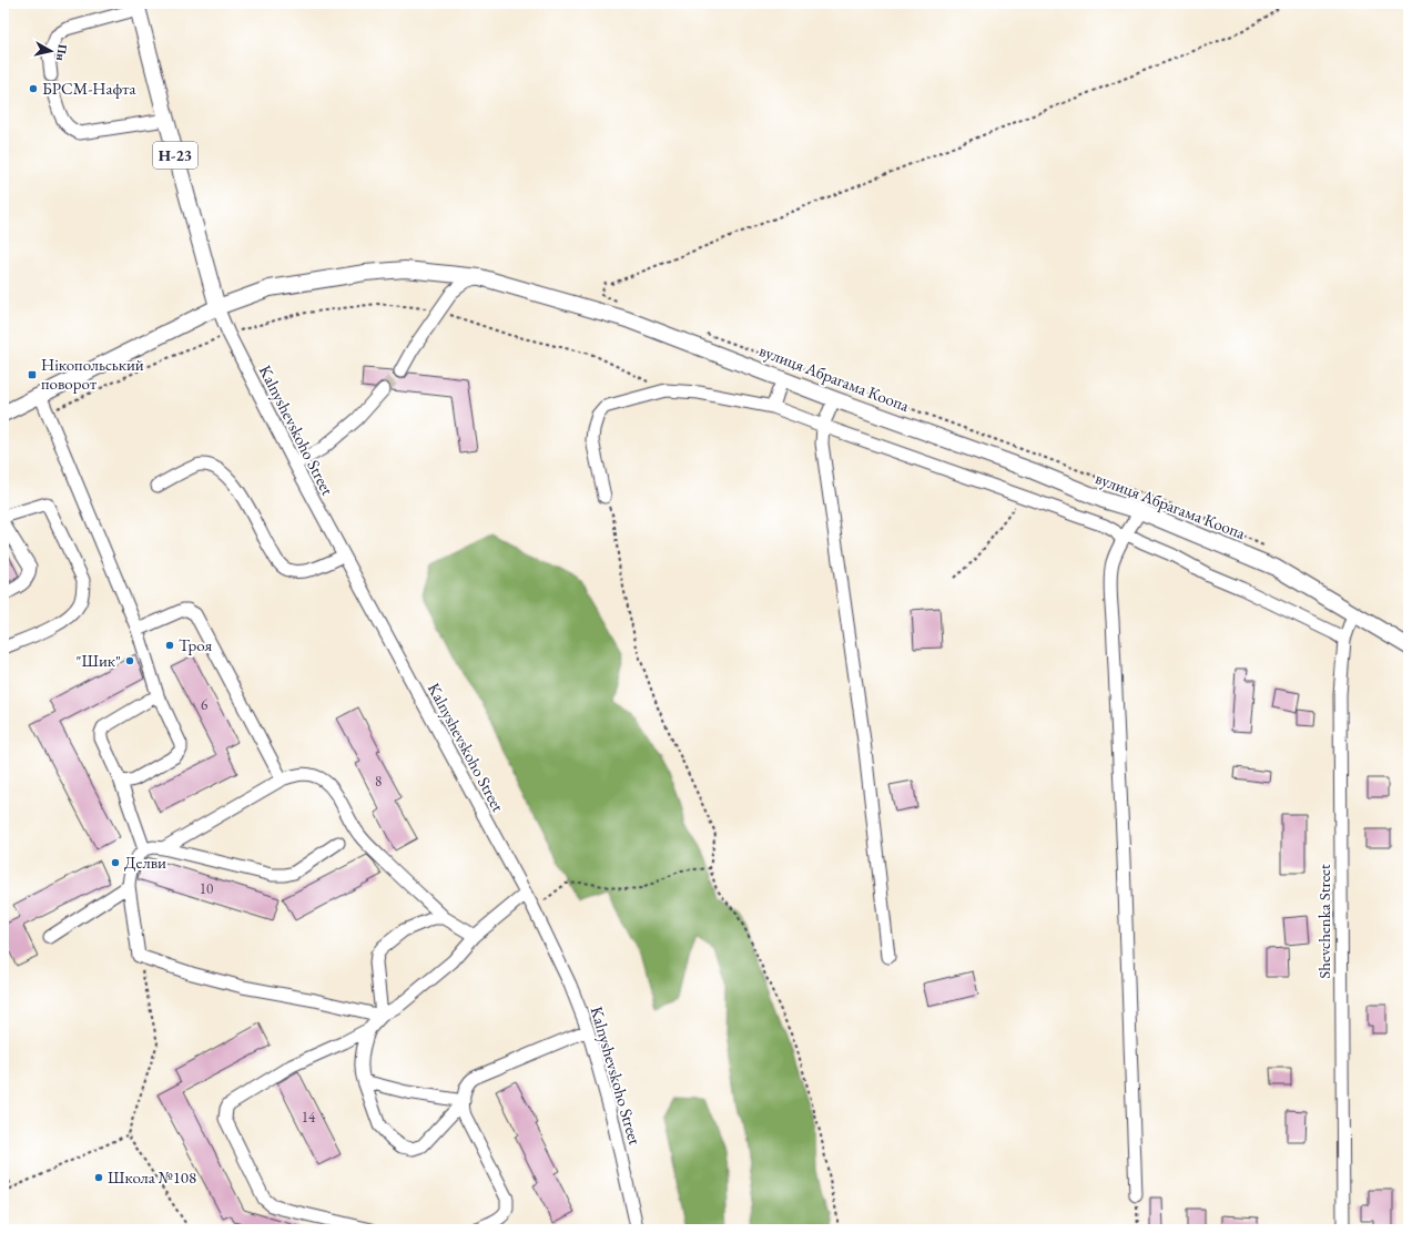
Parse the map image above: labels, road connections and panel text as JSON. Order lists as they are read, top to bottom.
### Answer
{
  "streets": {
    "main road": ["Н-23", "вулиця Абрагама Коопа"],
    "street": ["Kalnyshevskoho Street", "Shevchenka Street"]
  },
  "crossings": [
    ["Н-23", "вулиця Абрагама Коопа"],
    ["Н-23", "Kalnyshevskoho Street"],
    ["вулиця Абрагама Коопа", "Kalnyshevskoho Street"],
    ["вулиця Абрагама Коопа", "Shevchenka Street"]
  ],
  "places": {
    "other": [
      "БРСМ-Нафта",
      "Троя",
      "\"Шик\"",
      "Делви",
      "Школа №108"
    ],
    "transit": ["Нікопольський поворот"]
  },
  "house_numbers": [
    "6",
    "8",
    "10",
    "14"
  ],
  "north": "right"
}
